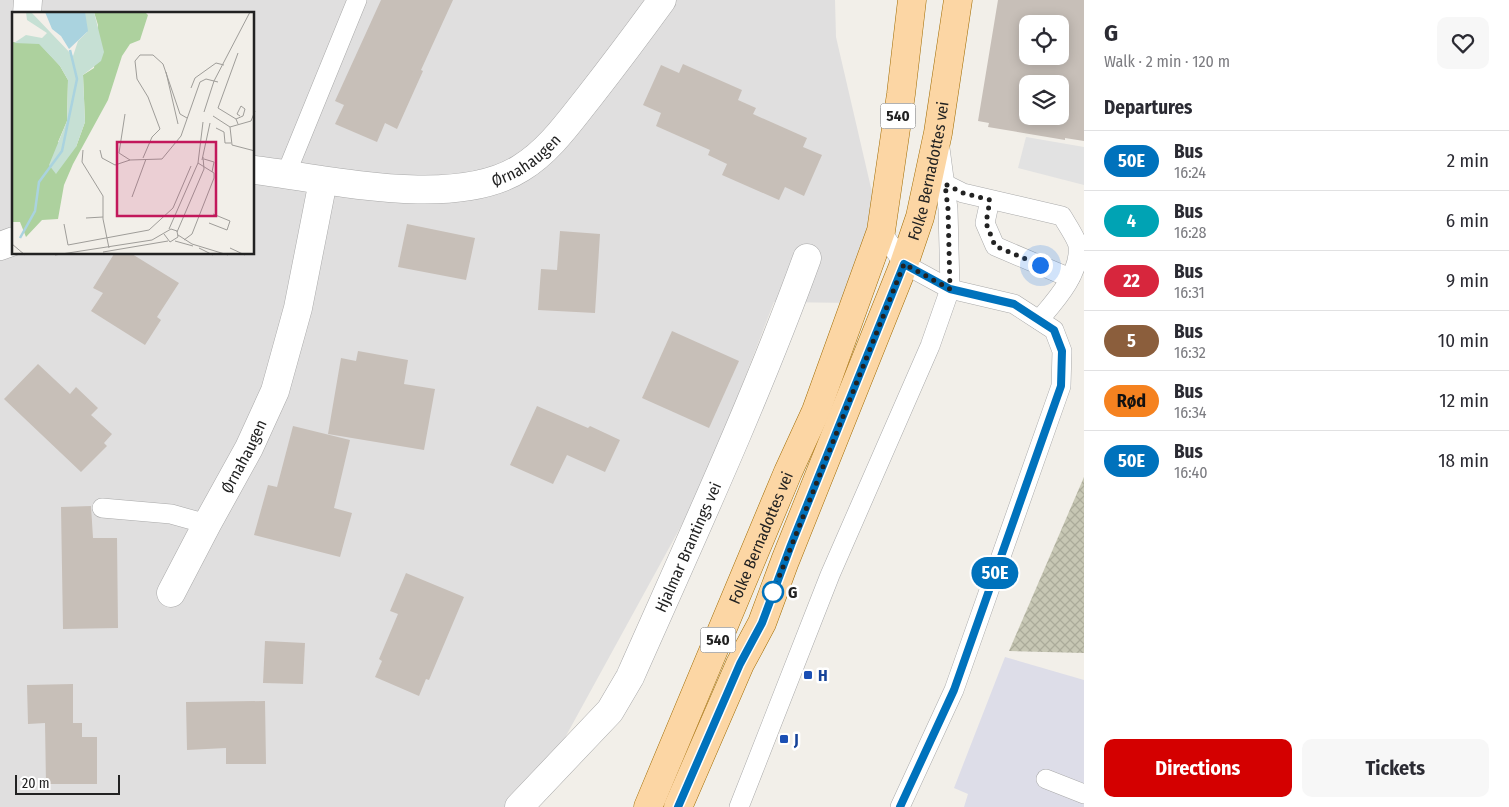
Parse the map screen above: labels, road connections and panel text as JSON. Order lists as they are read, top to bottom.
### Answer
{
  "streets": {
    "main road": ["540", "Folke Bernadottes vei"],
    "street": ["Ørnahaugen", "Hjalmar Brantings vei"]
  },
  "places": {
    "other": ["G"],
    "transit": ["H", "J"]
  },
  "lines": ["bus line 50E"],
  "scale_bar": "20 m",
  "page": {
    "on_map": "50E",
    "heading": [
      ["G", "Walk · 2 min · 120 m"],
      "Departures"
    ],
    "list": [
      {
        "mark": "50E",
        "name": "Bus",
        "note": "16:24",
        "value": "2 min"
      },
      {
        "mark": "4",
        "name": "Bus",
        "note": "16:28",
        "value": "6 min"
      },
      {
        "mark": "22",
        "name": "Bus",
        "note": "16:31",
        "value": "9 min"
      },
      {
        "mark": "5",
        "name": "Bus",
        "note": "16:32",
        "value": "10 min"
      },
      {
        "mark": "Rød",
        "name": "Bus",
        "note": "16:34",
        "value": "12 min"
      },
      {
        "mark": "50E",
        "name": "Bus",
        "note": "16:40",
        "value": "18 min"
      }
    ],
    "buttons": ["Directions", "Tickets"],
    "scale": "20 m"
  }
}
